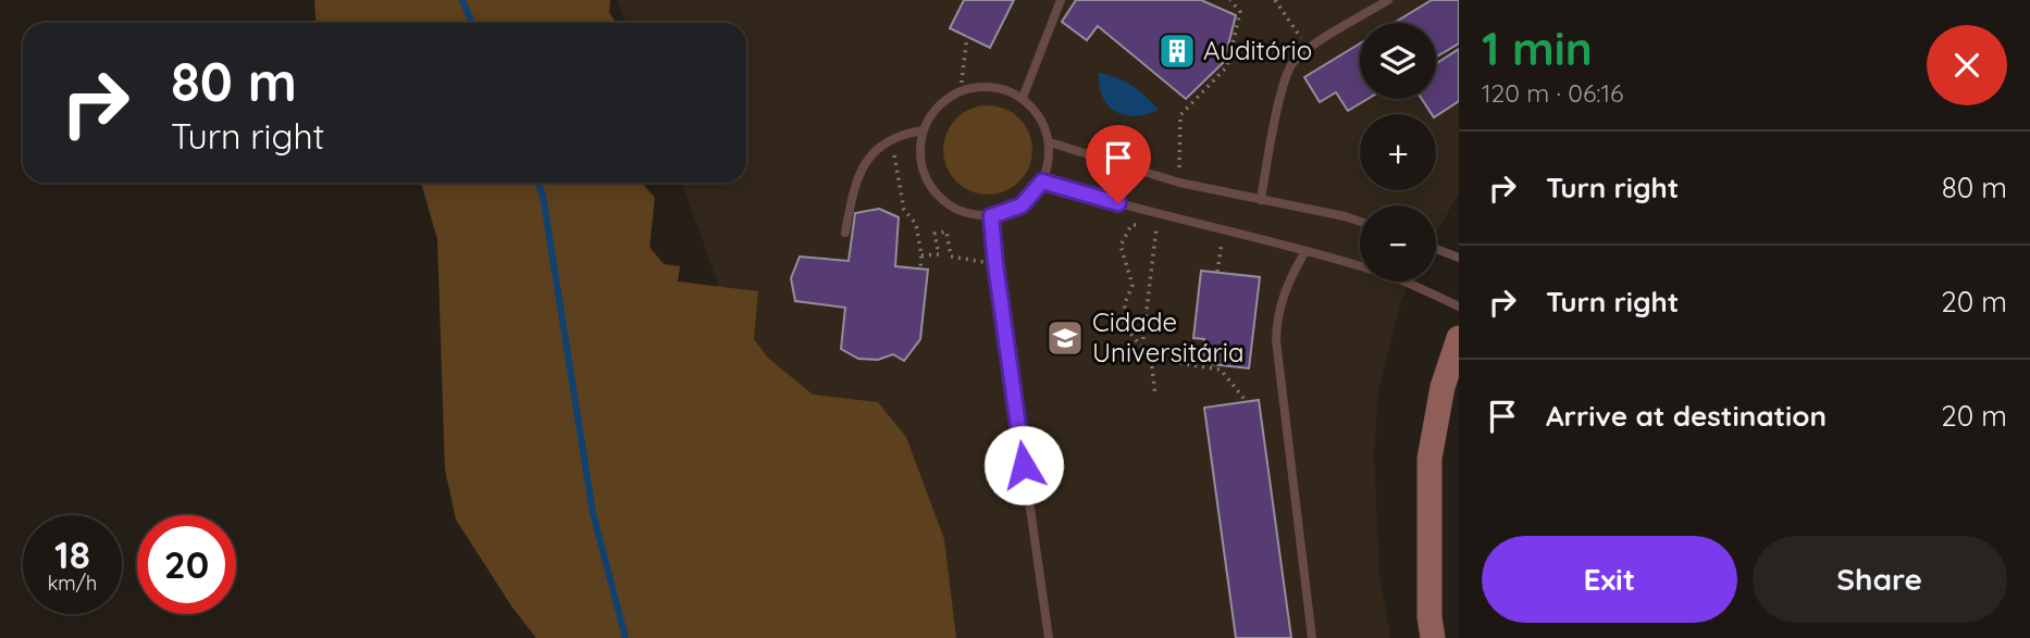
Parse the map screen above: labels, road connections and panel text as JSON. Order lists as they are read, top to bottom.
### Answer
{
  "places": {
    "building": ["Auditório"],
    "school or university": ["Cidade Universitária"]
  },
  "page": {
    "heading": ["1 min", "120 m · 06:16"],
    "map_buttons": ["+", "−"],
    "turn": ["80 m", "Turn right"],
    "list": [
      {
        "name": "Turn right",
        "value": "80 m"
      },
      {
        "name": "Turn right",
        "value": "20 m"
      },
      {
        "name": "Arrive at destination",
        "value": "20 m"
      }
    ],
    "speed": "18 km/h",
    "limit": "20",
    "buttons": ["Exit", "Share"]
  }
}
